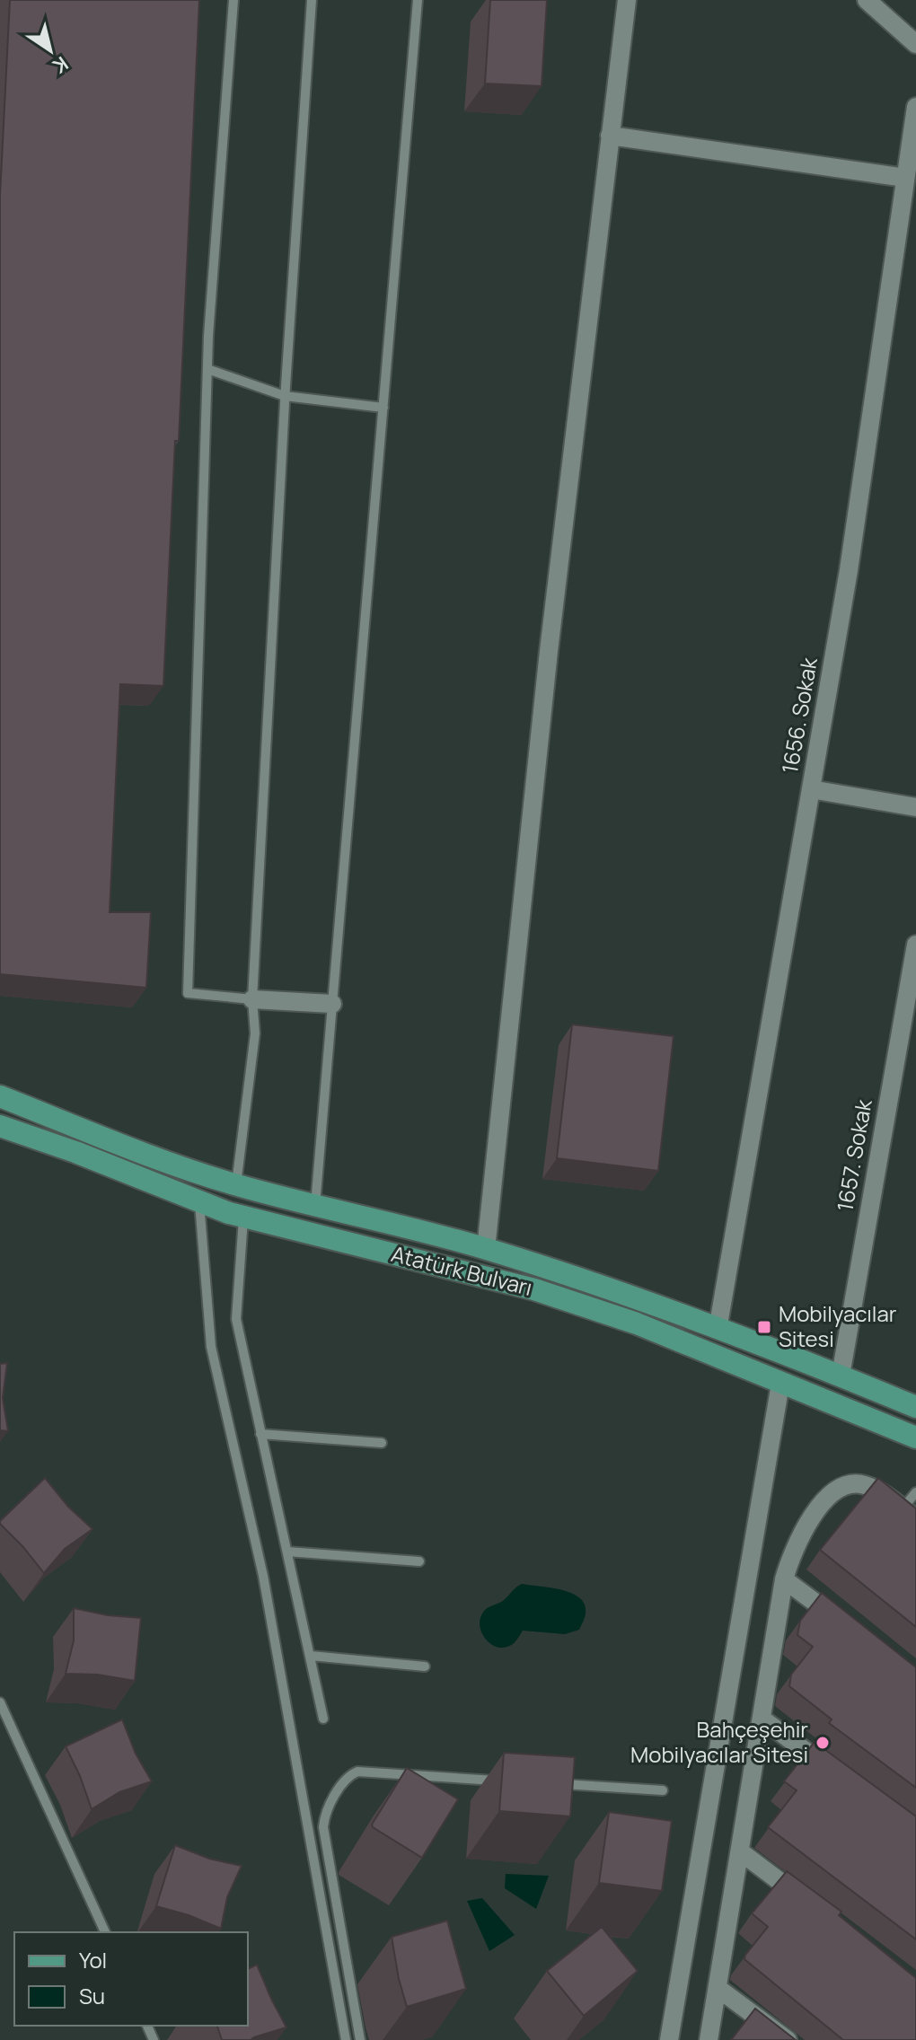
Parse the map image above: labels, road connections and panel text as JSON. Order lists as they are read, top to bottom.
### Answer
{
  "streets": {
    "main road": ["Atatürk Bulvarı"],
    "street": ["1656. Sokak", "1657. Sokak"]
  },
  "crossings": [
    ["1656. Sokak", "Atatürk Bulvarı"],
    ["1657. Sokak", "Atatürk Bulvarı"]
  ],
  "places": {
    "transit": ["Mobilyacılar Sitesi"],
    "other": ["Bahçeşehir Mobilyacılar Sitesi"]
  },
  "legend": ["Yol", "Su"],
  "north": "bottom right"
}
